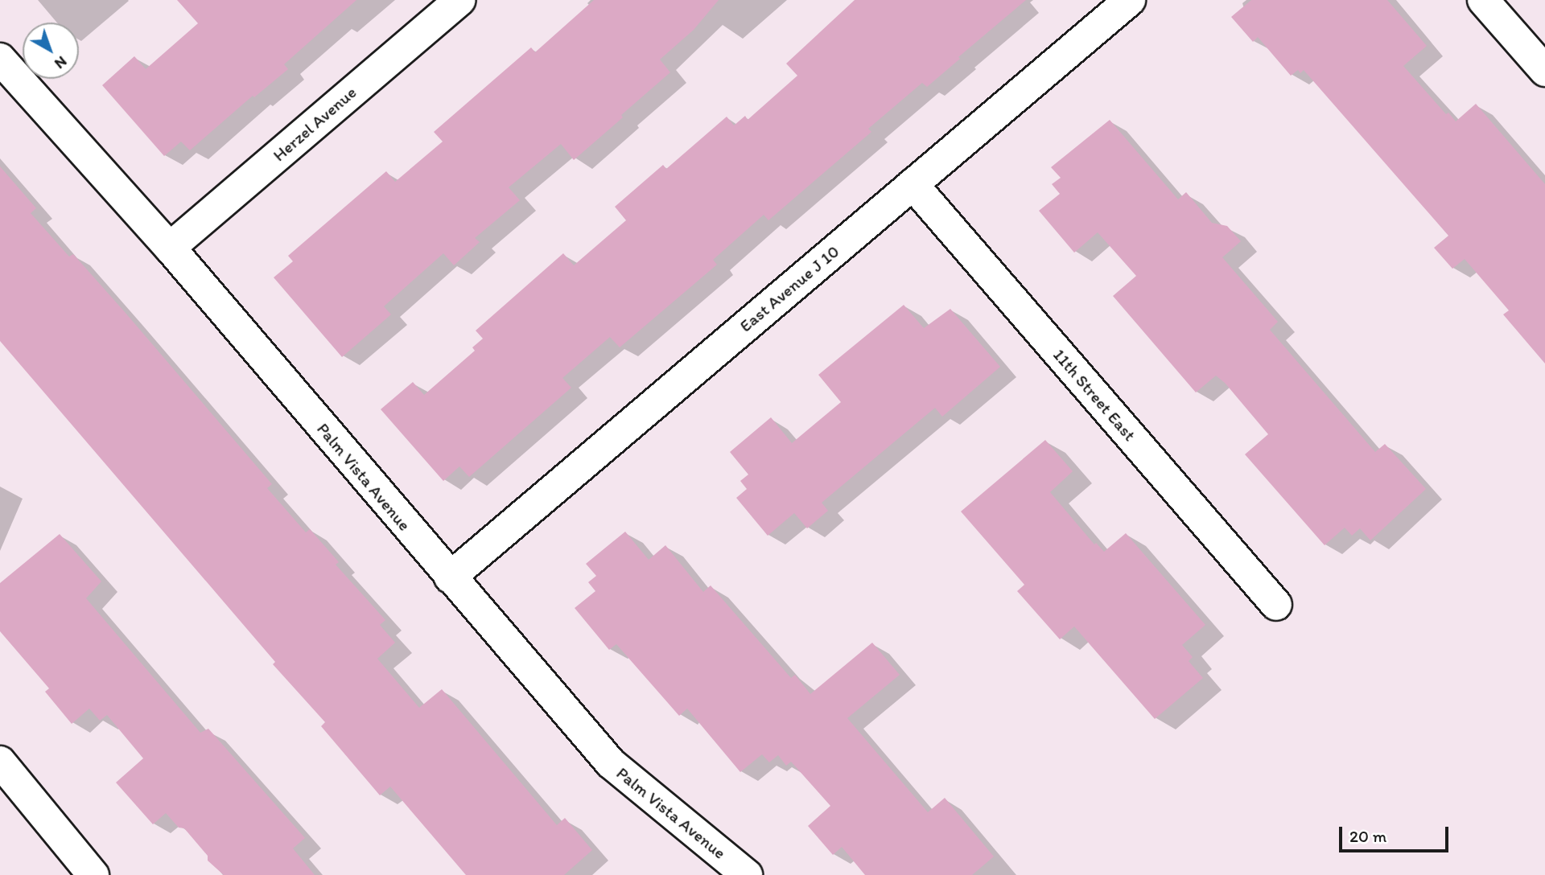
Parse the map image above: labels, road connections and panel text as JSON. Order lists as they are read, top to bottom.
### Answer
{
  "streets": {
    "street": [
      "Herzel Avenue",
      "East Avenue J 10",
      "11th Street East",
      "Palm Vista Avenue"
    ]
  },
  "crossings": [
    ["Herzel Avenue", "Palm Vista Avenue"],
    ["East Avenue J 10", "11th Street East"],
    ["East Avenue J 10", "Palm Vista Avenue"]
  ],
  "scale_bar": "20 m",
  "north": "bottom right"
}
